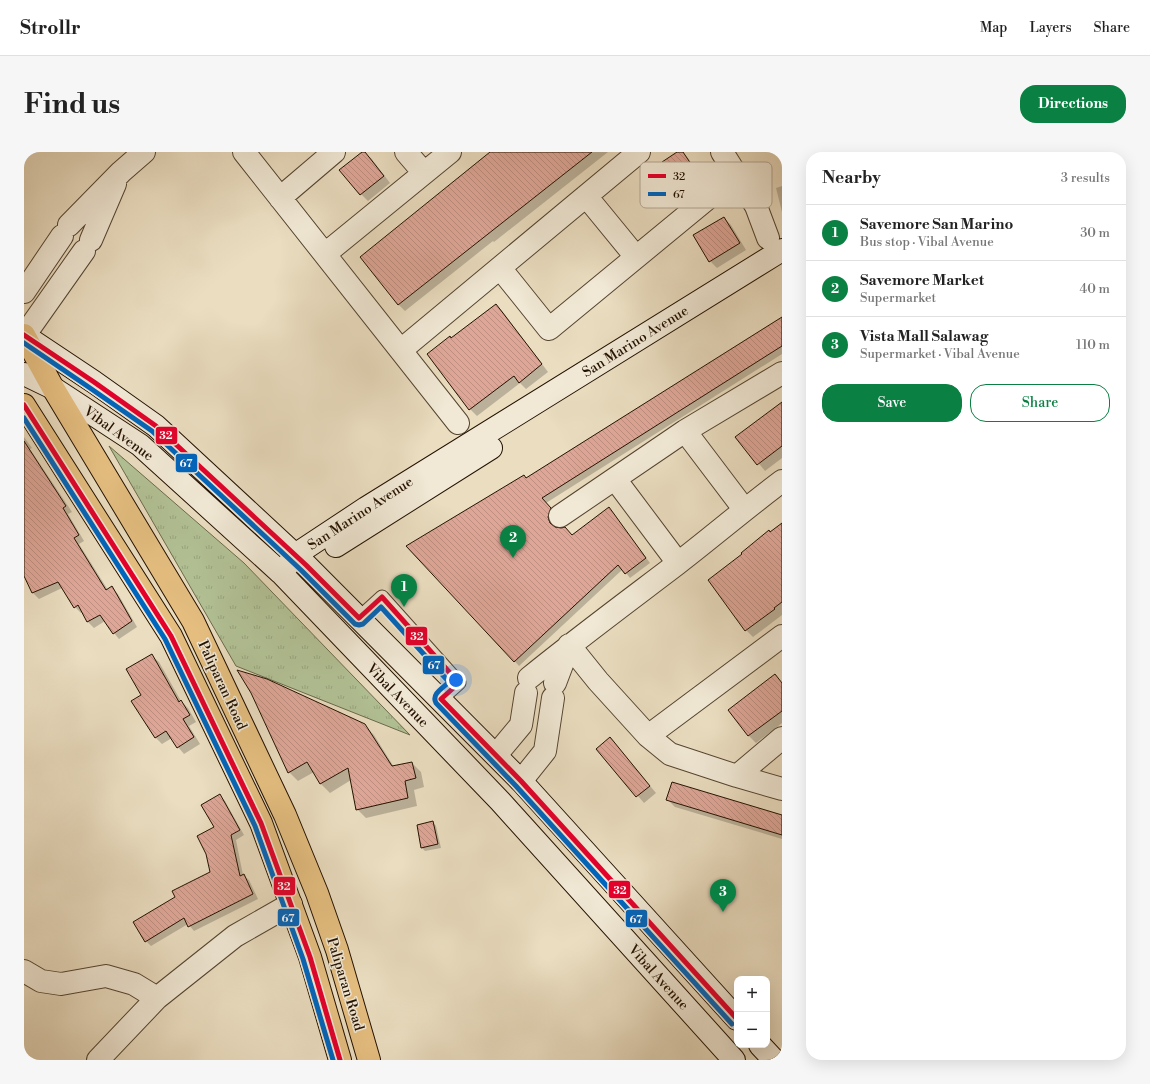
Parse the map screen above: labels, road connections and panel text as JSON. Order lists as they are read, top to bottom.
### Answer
{
  "streets": {
    "main road": ["Paliparan Road"],
    "street": ["San Marino Avenue", "Vibal Avenue"]
  },
  "crossings": [
    ["San Marino Avenue", "Vibal Avenue"],
    ["Vibal Avenue", "Paliparan Road"]
  ],
  "lines": ["transit line 32", "transit line 67"],
  "legend": ["32", "67"],
  "page": {
    "header": "Strollr",
    "nav": ["Map", "Layers", "Share"],
    "buttons": [
      "Directions",
      ["Save", "Share"]
    ],
    "title": "Find us",
    "heading": ["Nearby", "3 results"],
    "list": [
      {
        "mark": "1",
        "name": "Savemore San Marino",
        "note": "Bus stop · Vibal Avenue",
        "value": "30 m"
      },
      {
        "mark": "2",
        "name": "Savemore Market",
        "note": "Supermarket",
        "value": "40 m"
      },
      {
        "mark": "3",
        "name": "Vista Mall Salawag",
        "note": "Supermarket · Vibal Avenue",
        "value": "110 m"
      }
    ],
    "pins": ["2", "1", "3"],
    "map_buttons": ["+", "−"]
  }
}
